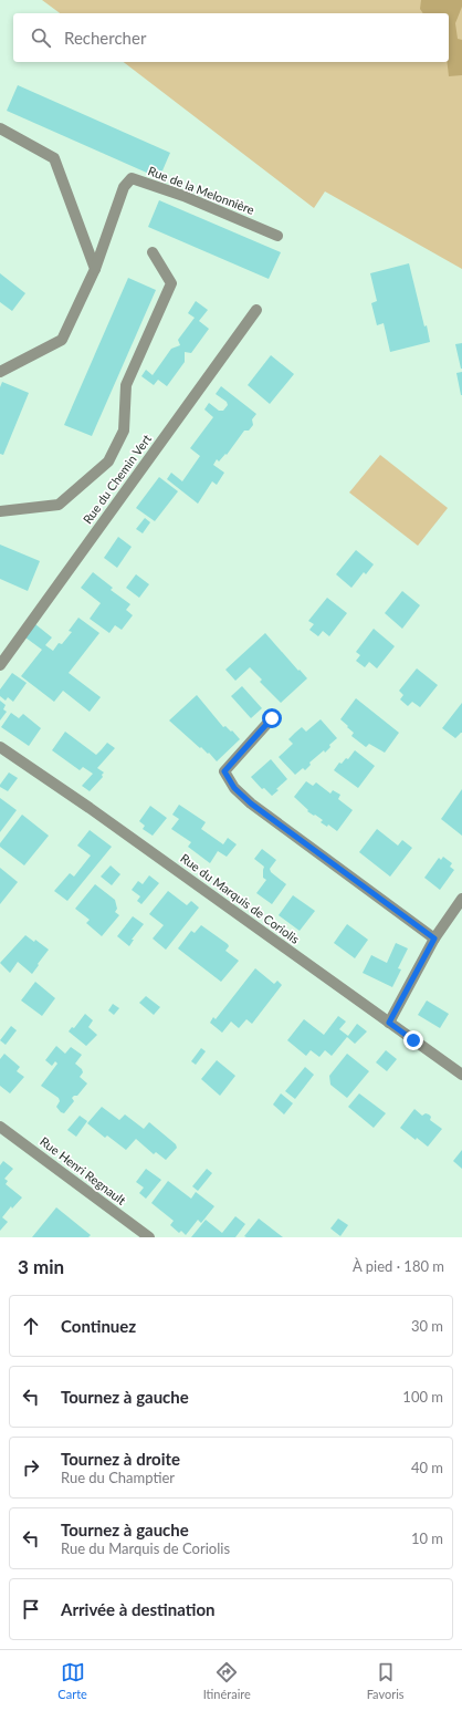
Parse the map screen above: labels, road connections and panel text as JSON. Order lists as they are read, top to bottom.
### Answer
{
  "streets": {
    "street": [
      "Rue de la Melonnière",
      "Rue du Chemin Vert",
      "Rue du Marquis de Coriolis",
      "Rue Henri Regnault"
    ]
  },
  "page": {
    "search": "Rechercher",
    "heading": ["3 min", "À pied · 180 m"],
    "list": [
      ["Continuez", "30 m"],
      ["Tournez à gauche", "100 m"],
      ["Tournez à droite", "Rue du Champtier", "40 m"],
      ["Tournez à gauche", "Rue du Marquis de Coriolis", "10 m"],
      "Arrivée à destination"
    ],
    "nav": ["Carte", "Itinéraire", "Favoris"]
  }
}
